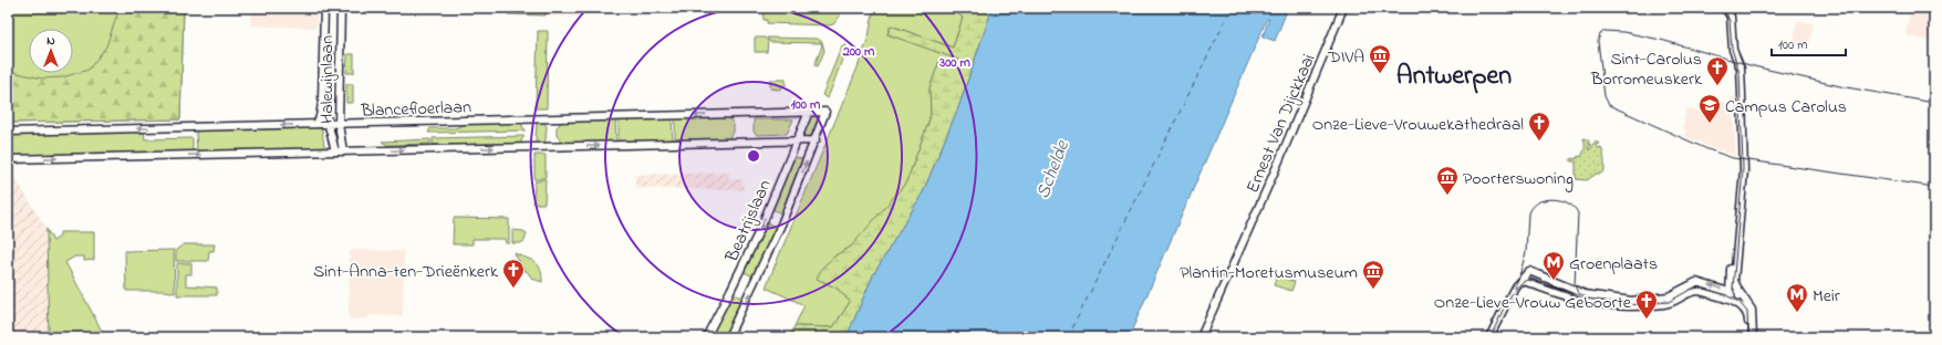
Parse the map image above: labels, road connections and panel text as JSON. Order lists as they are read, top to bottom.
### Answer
{
  "streets": {
    "street": [
      "Halewijnlaan",
      "Blancefloerlaan",
      "Ernest Van Dijckkaai",
      "Beatrijslaan"
    ]
  },
  "crossings": [
    ["Halewijnlaan", "Blancefloerlaan"],
    ["Blancefloerlaan", "Beatrijslaan"]
  ],
  "districts": ["Antwerpen"],
  "water": ["Schelde"],
  "places": {
    "museum": ["DIVA", "Poorterswoning", "Plantin-Moretusmuseum"],
    "church": [
      "Sint-Carolus Borromeuskerk",
      "Onze-Lieve-Vrouwekathedraal",
      "Sint-Anna-ten-Drieënkerk",
      "Onze-Lieve-Vrouw Geboorte"
    ],
    "school or university": ["Campus Carolus"],
    "metro station": ["Groenplaats", "Meir"]
  },
  "scale_bar": "100 m",
  "north": "top",
  "rings": ["200 m", "300 m", "100 m"]
}
